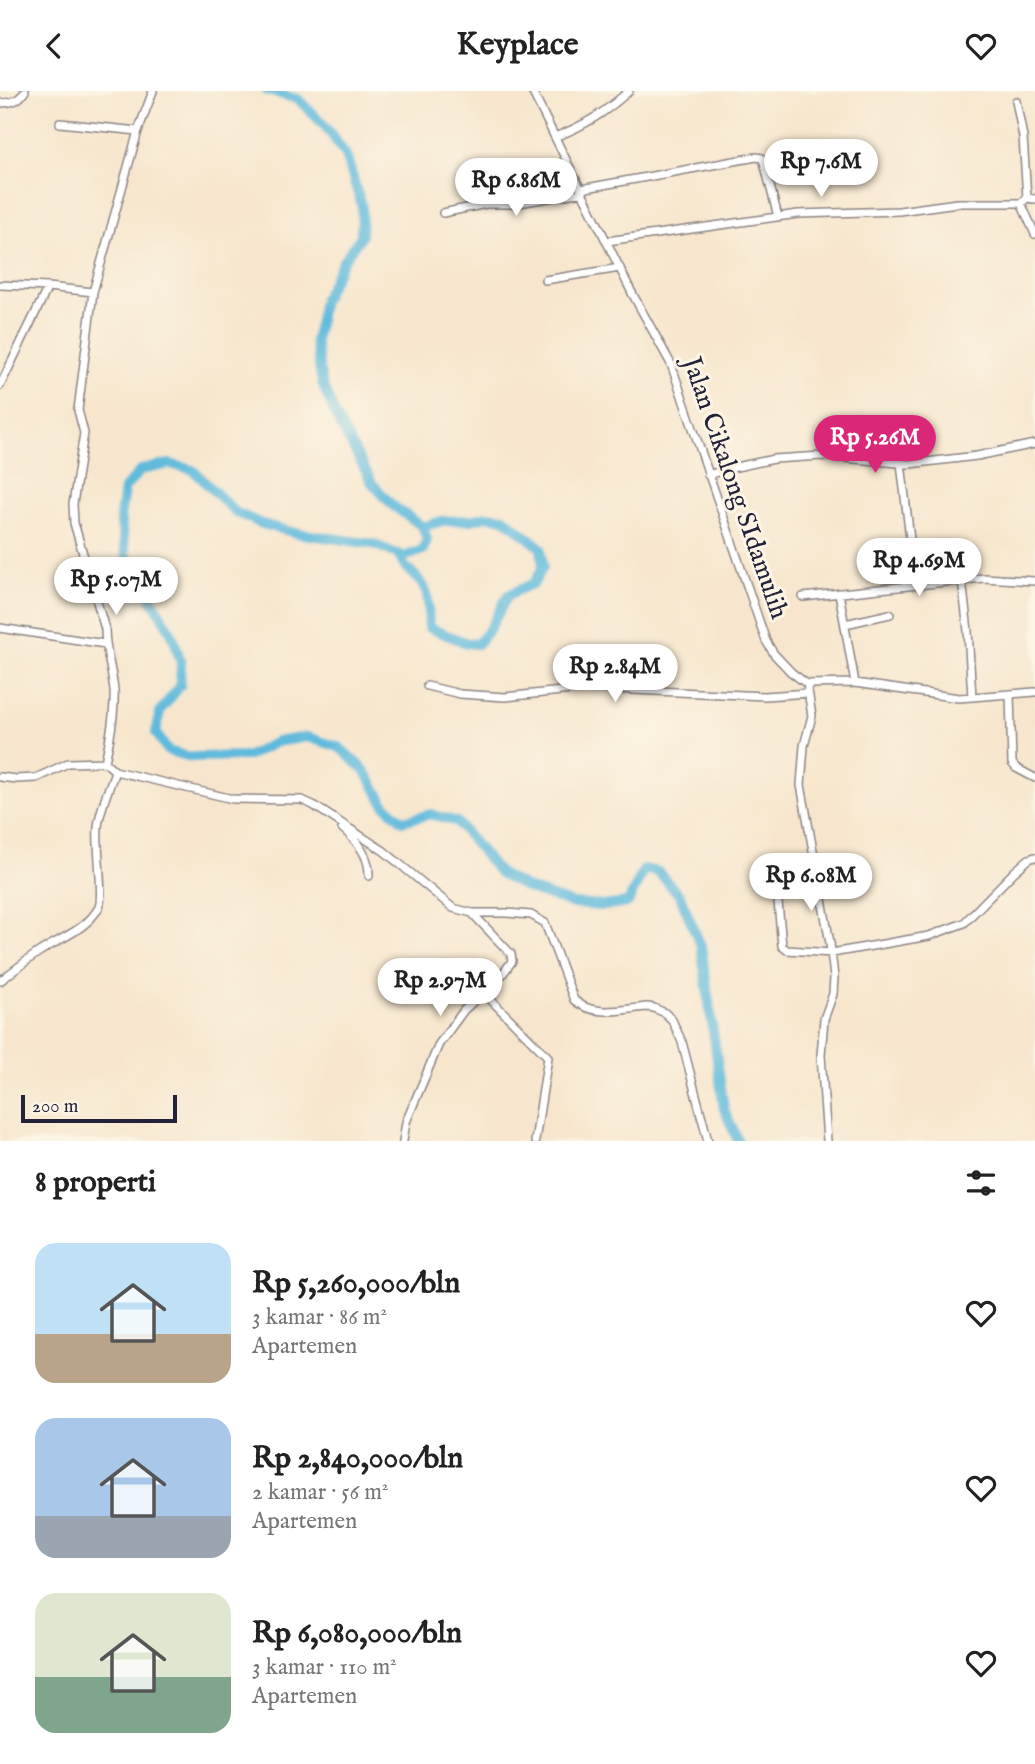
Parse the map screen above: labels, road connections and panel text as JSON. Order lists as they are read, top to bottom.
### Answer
{
  "streets": {
    "street": ["Jalan Cikalong SIdamulih"]
  },
  "scale_bar": "200 m",
  "page": {
    "header": "Keyplace",
    "price": [
      "Rp 7.6M",
      "Rp 6.86M",
      "Rp 5.26M",
      "Rp 4.69M",
      "Rp 5.07M",
      "Rp 2.84M",
      "Rp 6.08M",
      "Rp 2.97M"
    ],
    "scale": "200 m",
    "heading": "8 properti",
    "list": [
      {
        "name": "Rp 5,260,000/bln",
        "note": "3 kamar · 86 m² · Apartemen"
      },
      {
        "name": "Rp 2,840,000/bln",
        "note": "2 kamar · 56 m² · Apartemen"
      },
      {
        "name": "Rp 6,080,000/bln",
        "note": "3 kamar · 110 m² · Apartemen"
      }
    ]
  }
}
